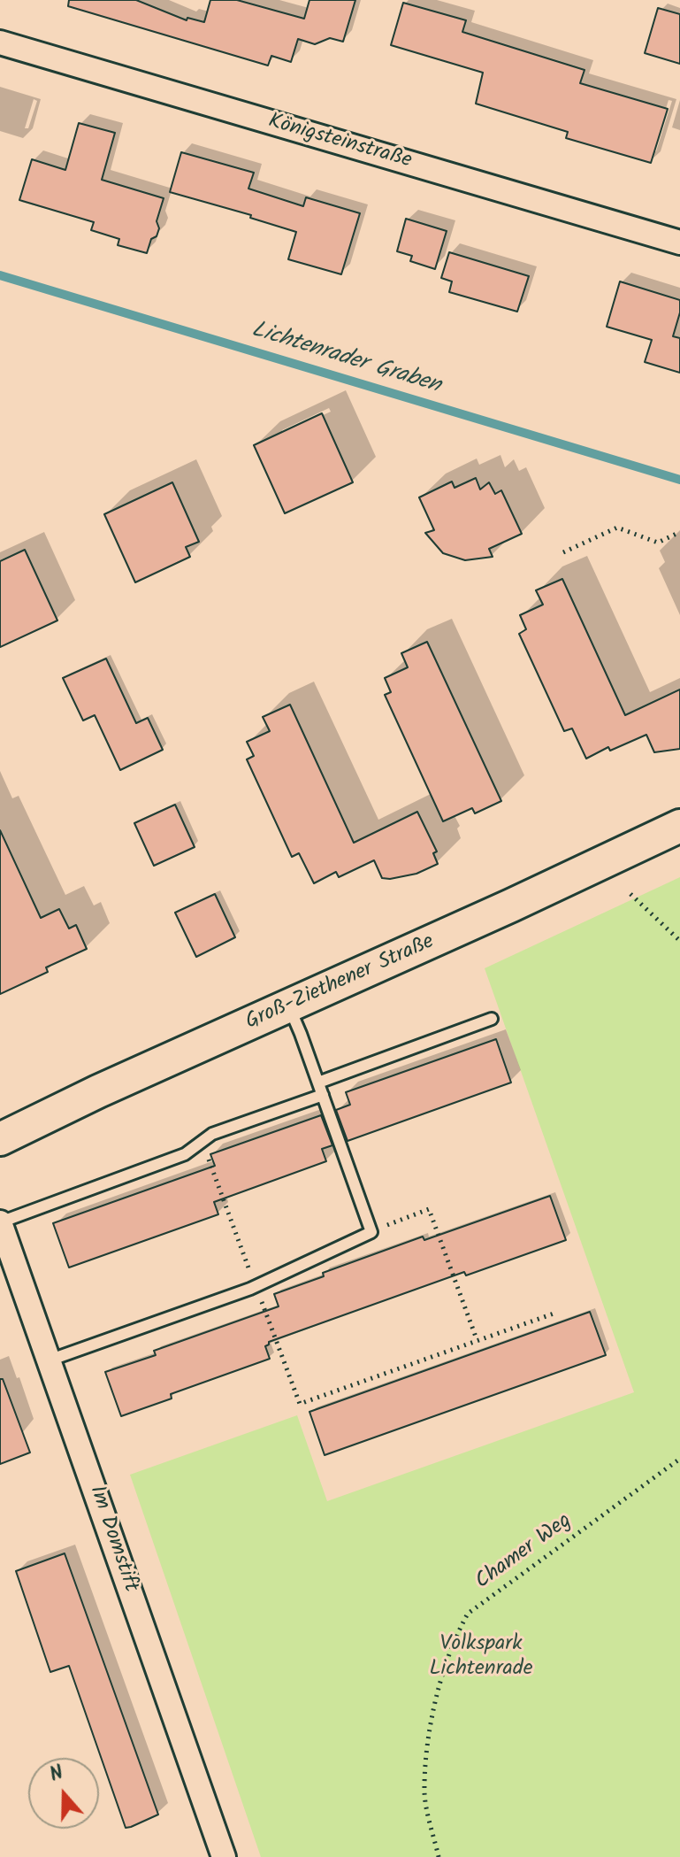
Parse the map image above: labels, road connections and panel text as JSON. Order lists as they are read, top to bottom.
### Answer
{
  "streets": {
    "street": ["Königsteinstraße", "Groß-Ziethener Straße", "Im Domstift"],
    "path": ["Chamer Weg"]
  },
  "water": ["Lichtenrader Graben"],
  "parks": ["Volkspark Lichtenrade"],
  "north": "top"
}
